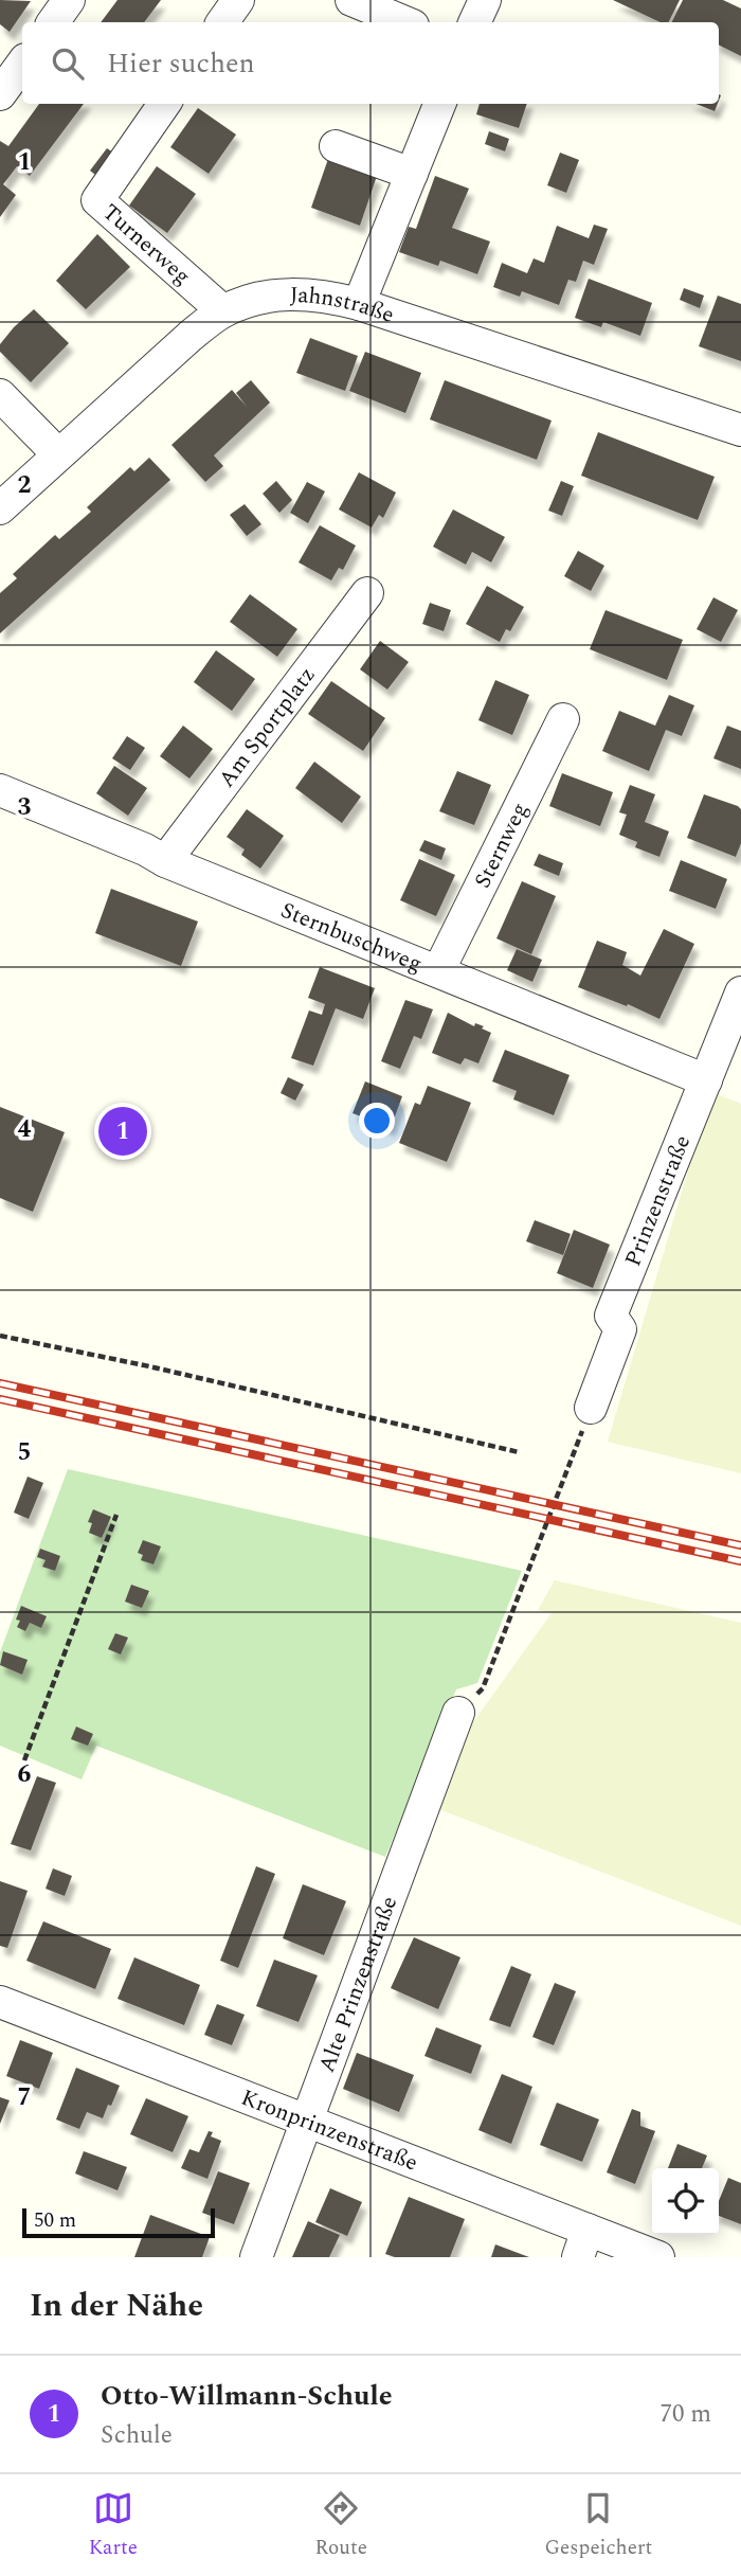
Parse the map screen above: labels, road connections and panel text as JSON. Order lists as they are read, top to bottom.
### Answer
{
  "streets": {
    "street": [
      "Turnerweg",
      "Jahnstraße",
      "Am Sportplatz",
      "Sternweg",
      "Sternbuschweg",
      "Prinzenstraße",
      "Alte Prinzenstraße",
      "Kronprinzenstraße"
    ]
  },
  "crossings": [
    ["Turnerweg", "Jahnstraße"],
    ["Am Sportplatz", "Sternbuschweg"],
    ["Sternweg", "Sternbuschweg"],
    ["Sternbuschweg", "Prinzenstraße"],
    ["Alte Prinzenstraße", "Kronprinzenstraße"]
  ],
  "scale_bar": "50 m",
  "page": {
    "search": "Hier suchen",
    "pins": "1",
    "scale": "50 m",
    "heading": "In der Nähe",
    "list": [
      {
        "mark": "1",
        "name": "Otto-Willmann-Schule",
        "note": "Schule",
        "value": "70 m"
      }
    ],
    "nav": ["Karte", "Route", "Gespeichert"]
  },
  "grid": {
    "rows": [
      "1",
      "2",
      "3",
      "4",
      "5",
      "6",
      "7"
    ]
  }
}
